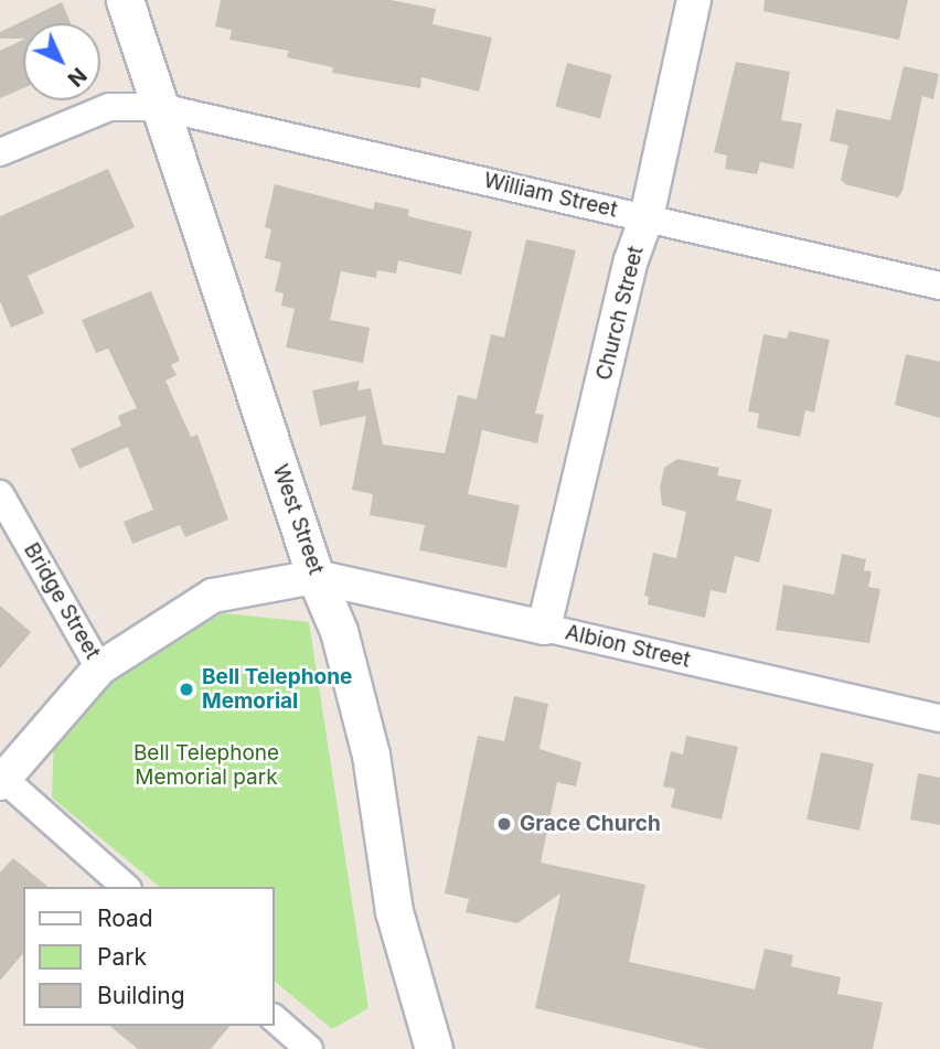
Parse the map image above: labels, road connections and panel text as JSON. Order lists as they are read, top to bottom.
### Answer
{
  "streets": {
    "main road": ["West Street"],
    "street": [
      "William Street",
      "Church Street",
      "Bridge Street",
      "Albion Street"
    ]
  },
  "crossings": [
    ["William Street", "Church Street"],
    ["William Street", "West Street"],
    ["Church Street", "Albion Street"],
    ["West Street", "Albion Street"]
  ],
  "parks": ["Bell Telephone Memorial park"],
  "places": ["Bell Telephone Memorial", "Grace Church"],
  "legend": ["Road", "Park", "Building"],
  "north": "bottom right"
}
